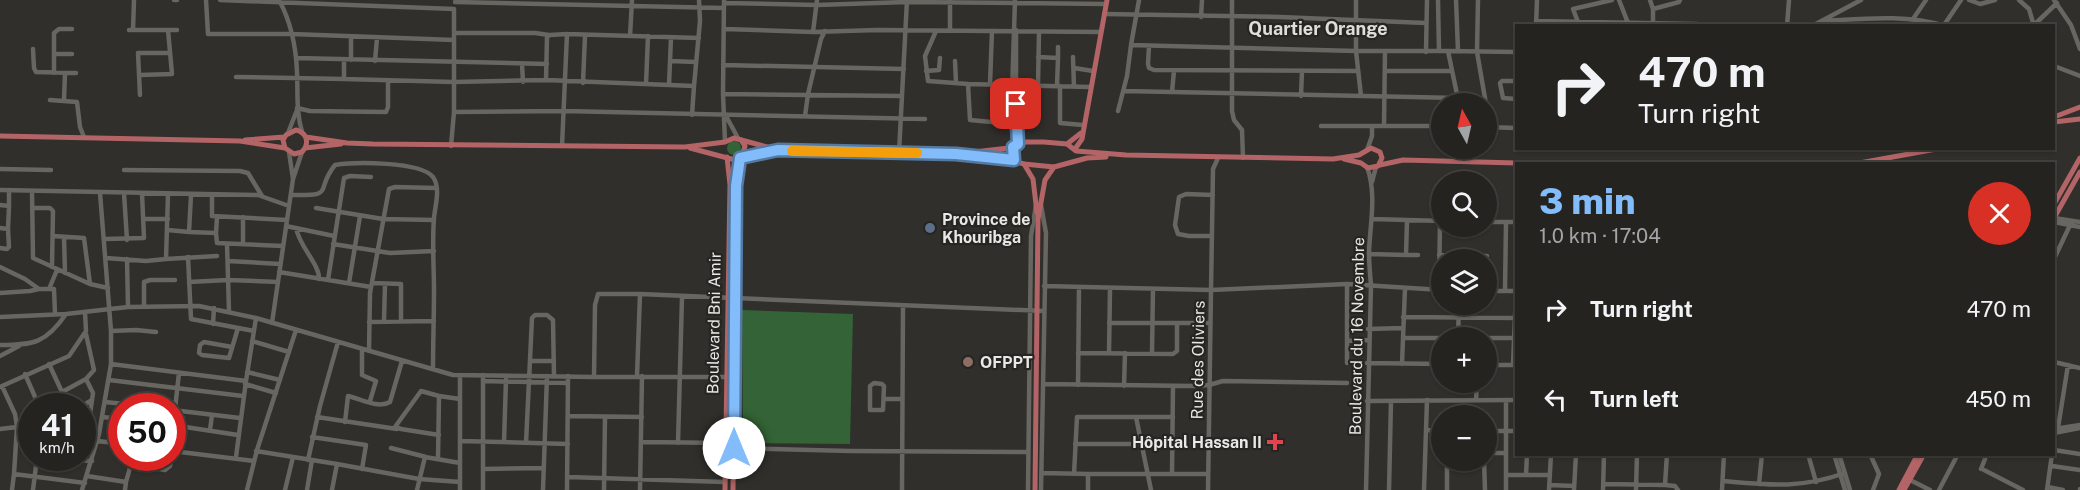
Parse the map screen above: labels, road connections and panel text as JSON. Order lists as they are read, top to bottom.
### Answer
{
  "streets": {
    "main road": ["Boulevard Bni Amir"],
    "street": ["Boulevard du 16 Novembre", "Rue des Oliviers"]
  },
  "districts": ["Quartier Orange"],
  "places": {
    "other": ["Province de Khouribga", "OFPPT"],
    "health": ["Hôpital Hassan II"]
  },
  "north": "top",
  "page": {
    "turn": ["470 m", "Turn right"],
    "map_buttons": ["+", "−"],
    "heading": ["3 min", "1.0 km · 17:04"],
    "list": [
      {
        "name": "Turn right",
        "value": "470 m"
      },
      {
        "name": "Turn left",
        "value": "450 m"
      }
    ],
    "speed": "41 km/h",
    "limit": "50"
  }
}
